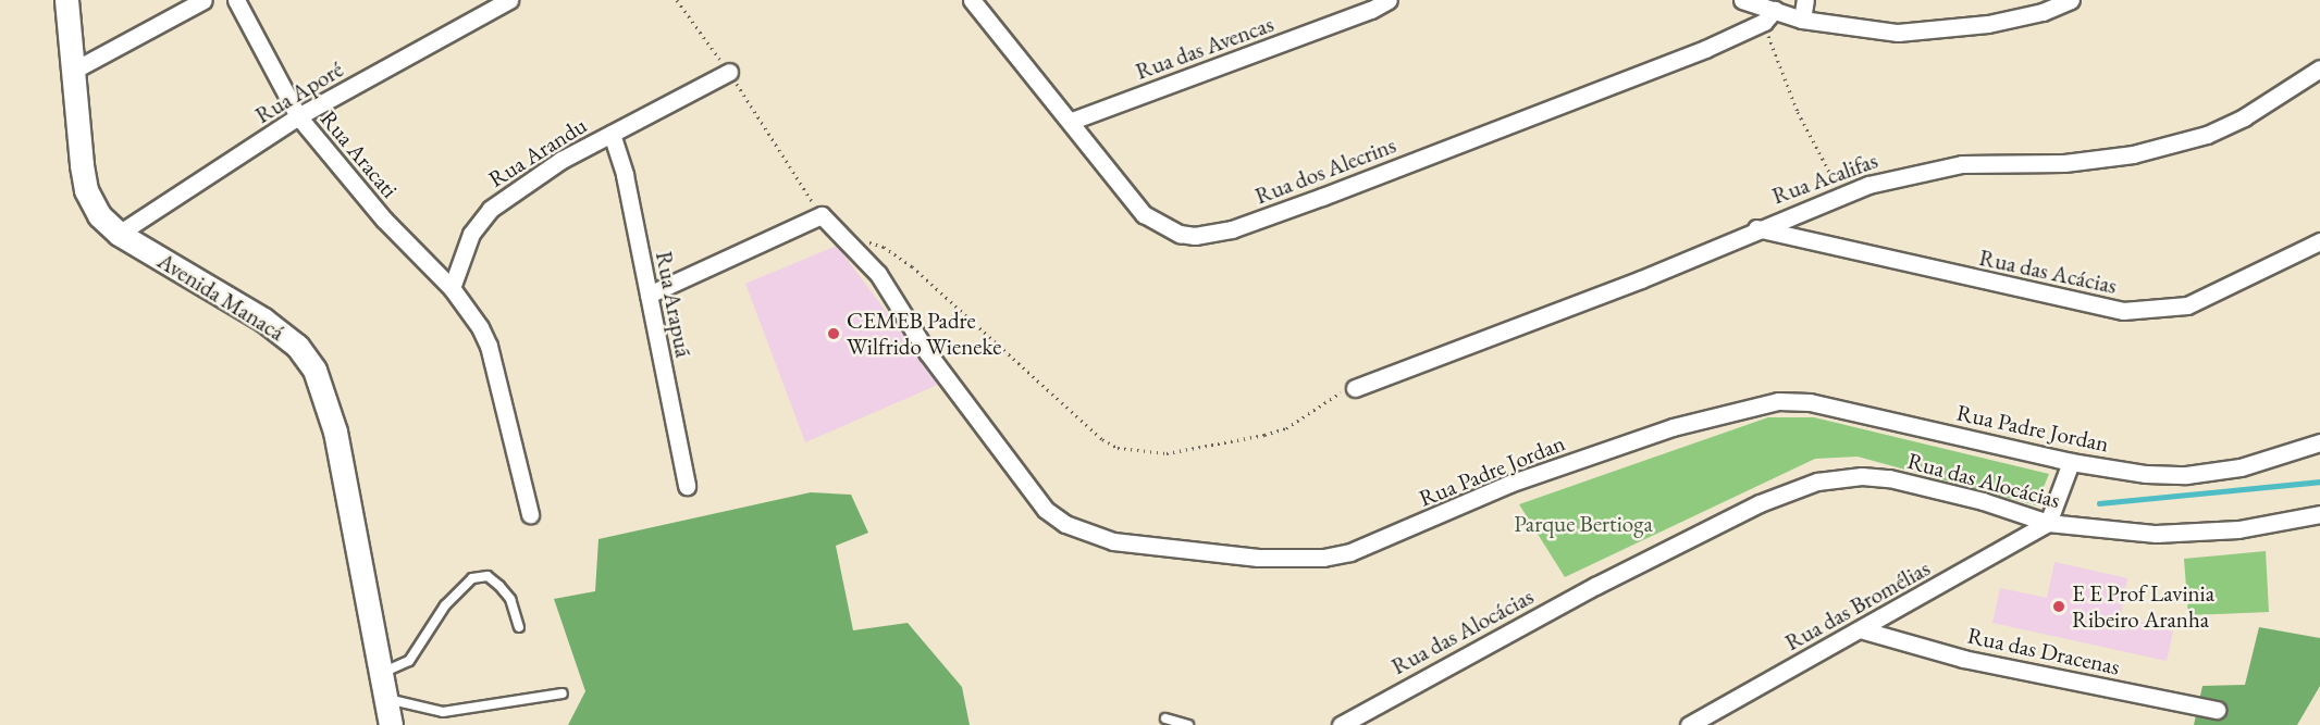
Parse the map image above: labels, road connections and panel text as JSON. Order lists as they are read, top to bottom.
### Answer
{
  "streets": {
    "street": [
      "Rua das Avencas",
      "Rua Aporé",
      "Rua Arandu",
      "Rua Aracati",
      "Rua dos Alecrins",
      "Rua Acalifas",
      "Rua das Acácias",
      "Avenida Manacá",
      "Rua Arapuã",
      "Rua Padre Jordan",
      "Rua das Alocácias",
      "Rua das Bromélias",
      "Rua das Dracenas"
    ]
  },
  "crossings": [
    ["Rua das Avencas", "Rua dos Alecrins"],
    ["Rua Aporé", "Rua Aracati"],
    ["Rua Aporé", "Avenida Manacá"],
    ["Rua Arandu", "Rua Aracati"],
    ["Rua Arandu", "Rua Arapuã"],
    ["Rua Acalifas", "Rua das Acácias"],
    ["Rua das Alocácias", "Rua das Bromélias"],
    ["Rua das Bromélias", "Rua das Dracenas"]
  ],
  "parks": ["Parque Bertioga"],
  "places": ["CEMEB Padre Wilfrido Wieneke", "E E Prof Lavinia Ribeiro Aranha"]
}
